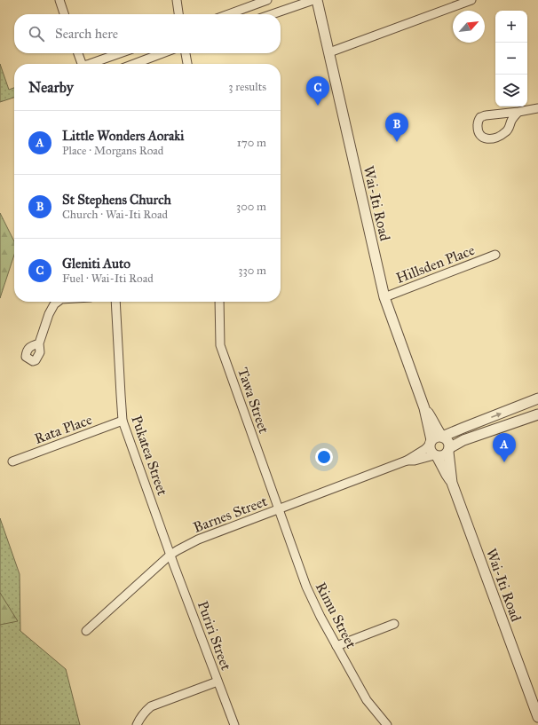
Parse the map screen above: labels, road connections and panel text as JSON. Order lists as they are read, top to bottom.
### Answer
{
  "streets": {
    "street": [
      "Wai-Iti Road",
      "Hillsden Place",
      "Tawa Street",
      "Rata Place",
      "Pukatea Street",
      "Barnes Street",
      "Rimu Street",
      "Puriri Street"
    ]
  },
  "crossings": [
    ["Wai-Iti Road", "Hillsden Place"],
    ["Wai-Iti Road", "Barnes Street"],
    ["Tawa Street", "Barnes Street"],
    ["Tawa Street", "Rimu Street"],
    ["Rata Place", "Pukatea Street"],
    ["Pukatea Street", "Barnes Street"],
    ["Pukatea Street", "Puriri Street"],
    ["Barnes Street", "Rimu Street"],
    ["Barnes Street", "Puriri Street"]
  ],
  "north": "top right",
  "page": {
    "map_buttons": ["+", "−"],
    "search": "Search here",
    "heading": ["Nearby", "3 results"],
    "pins": ["C", "B", "A"],
    "list": [
      {
        "mark": "A",
        "name": "Little Wonders Aoraki",
        "note": "Place · Morgans Road",
        "value": "170 m"
      },
      {
        "mark": "B",
        "name": "St Stephens Church",
        "note": "Church · Wai-Iti Road",
        "value": "300 m"
      },
      {
        "mark": "C",
        "name": "Gleniti Auto",
        "note": "Fuel · Wai-Iti Road",
        "value": "330 m"
      }
    ]
  }
}
